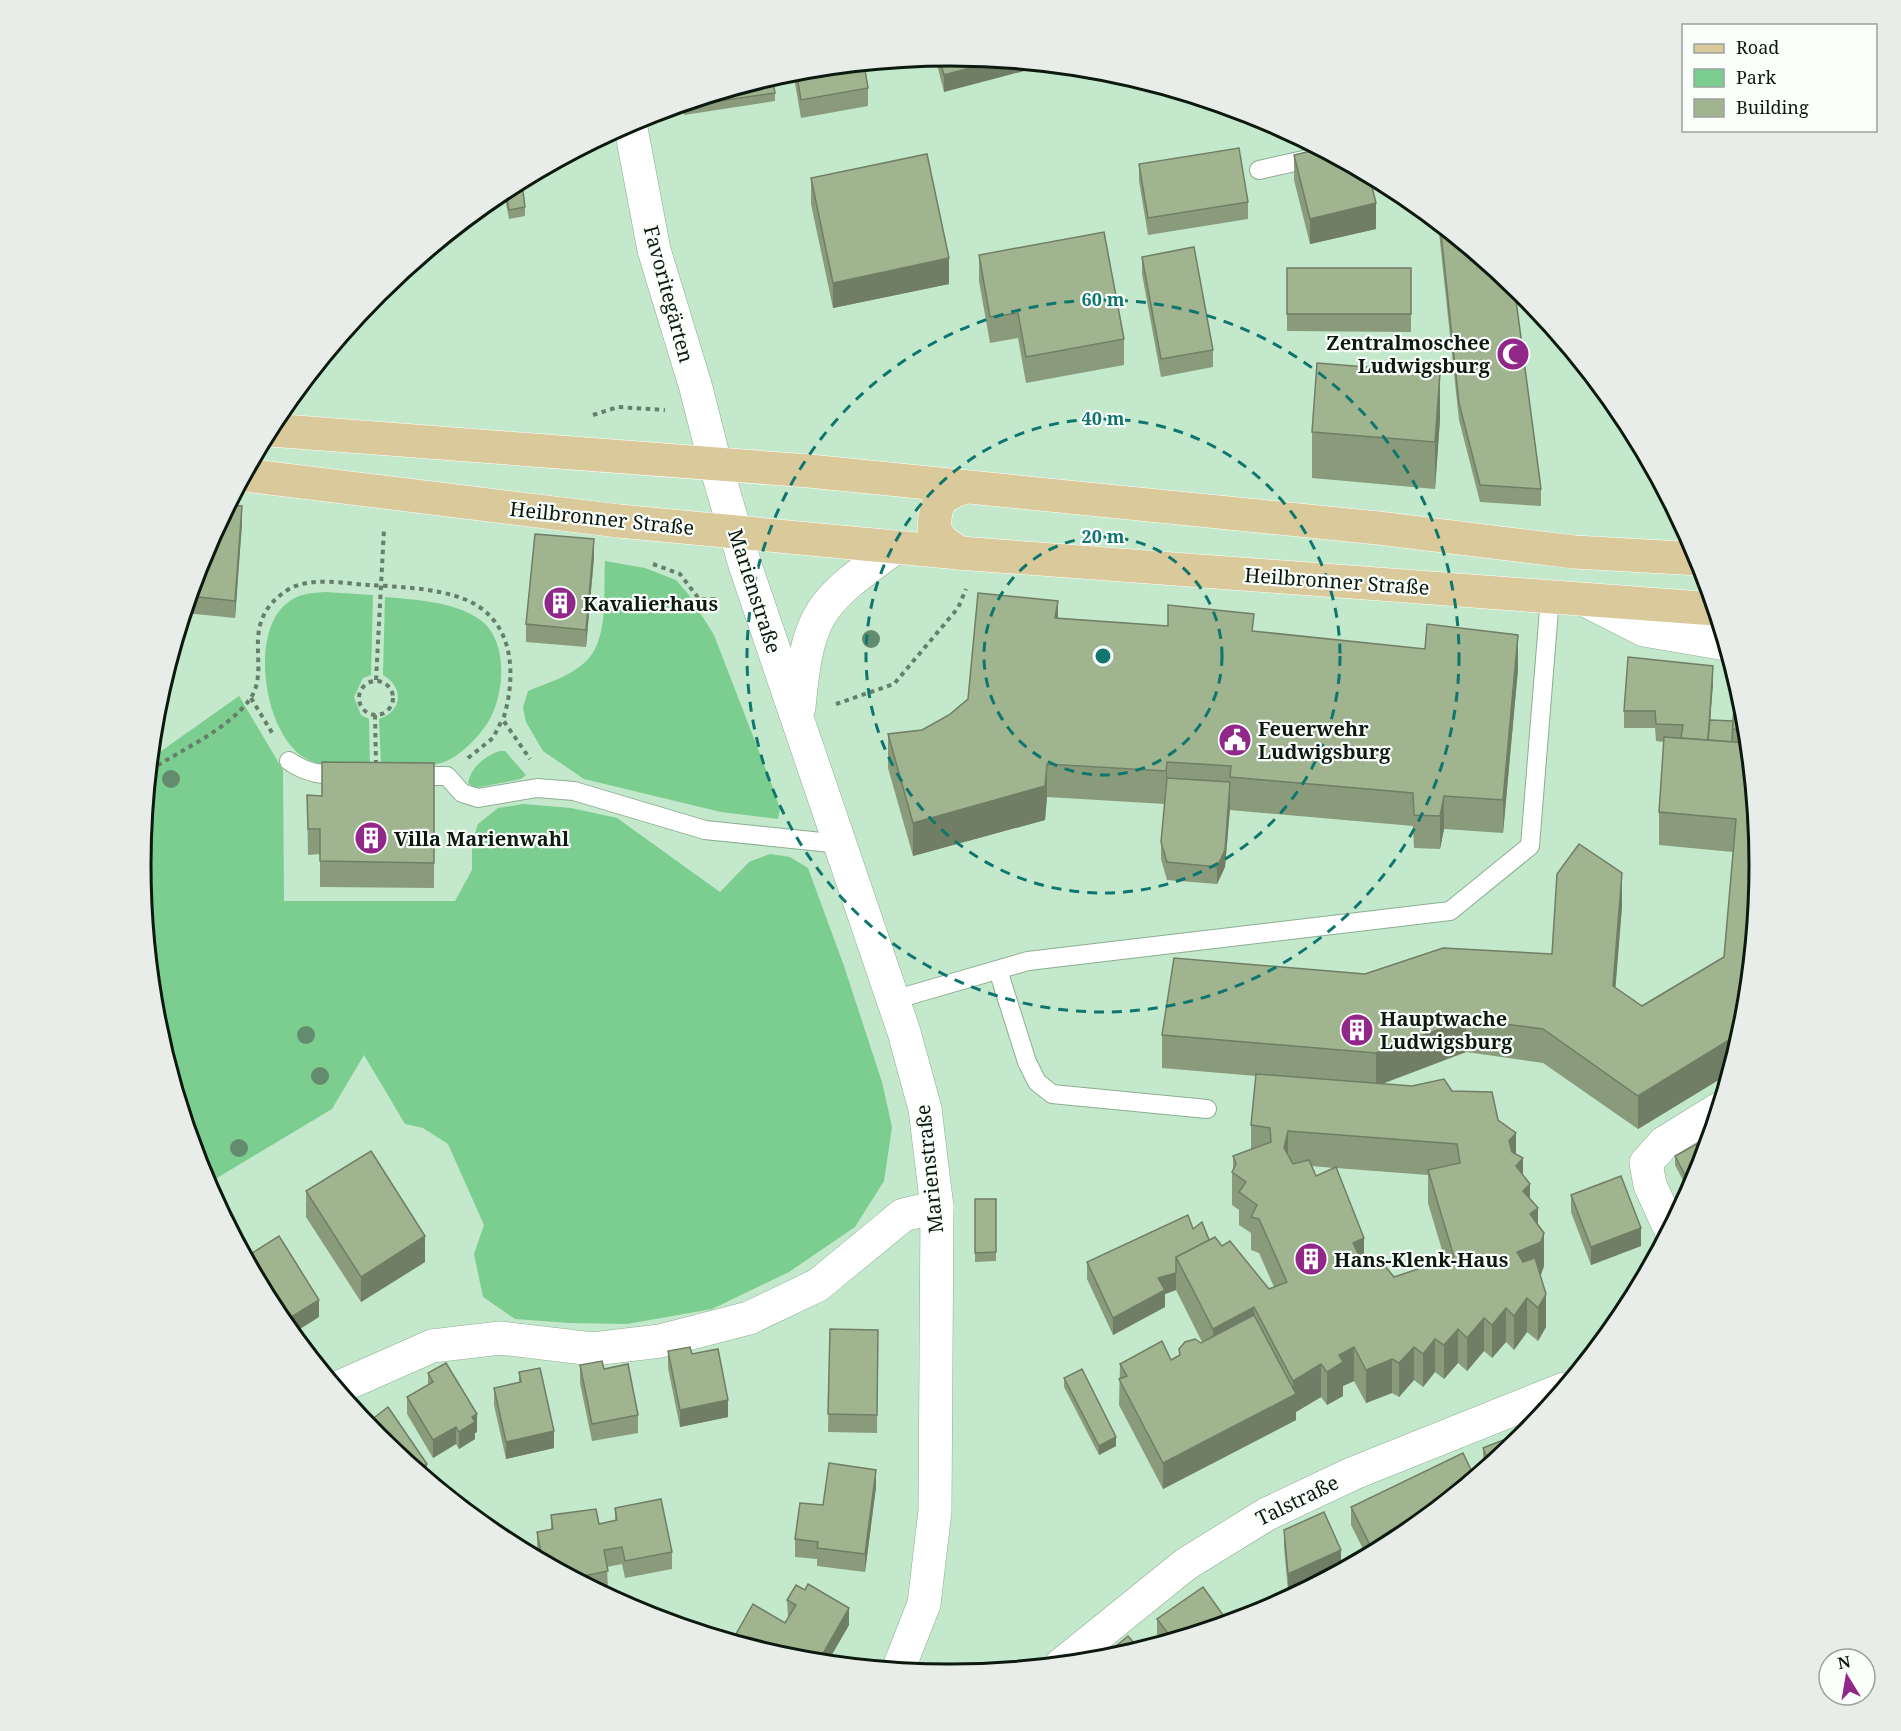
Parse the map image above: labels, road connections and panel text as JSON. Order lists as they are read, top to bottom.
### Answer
{
  "streets": {
    "main road": ["Heilbronner Straße"],
    "street": ["Favoritegärten", "Marienstraße", "Talstraße"]
  },
  "crossings": [
    ["Favoritegärten", "Marienstraße"],
    ["Heilbronner Straße", "Marienstraße"]
  ],
  "places": {
    "mosque": ["Zentralmoschee Ludwigsburg"],
    "building": [
      "Kavalierhaus",
      "Villa Marienwahl",
      "Hauptwache Ludwigsburg",
      "Hans-Klenk-Haus"
    ],
    "public building": ["Feuerwehr Ludwigsburg"]
  },
  "legend": ["Road", "Park", "Building"],
  "north": "top",
  "rings": ["60 m", "40 m", "20 m"]
}
